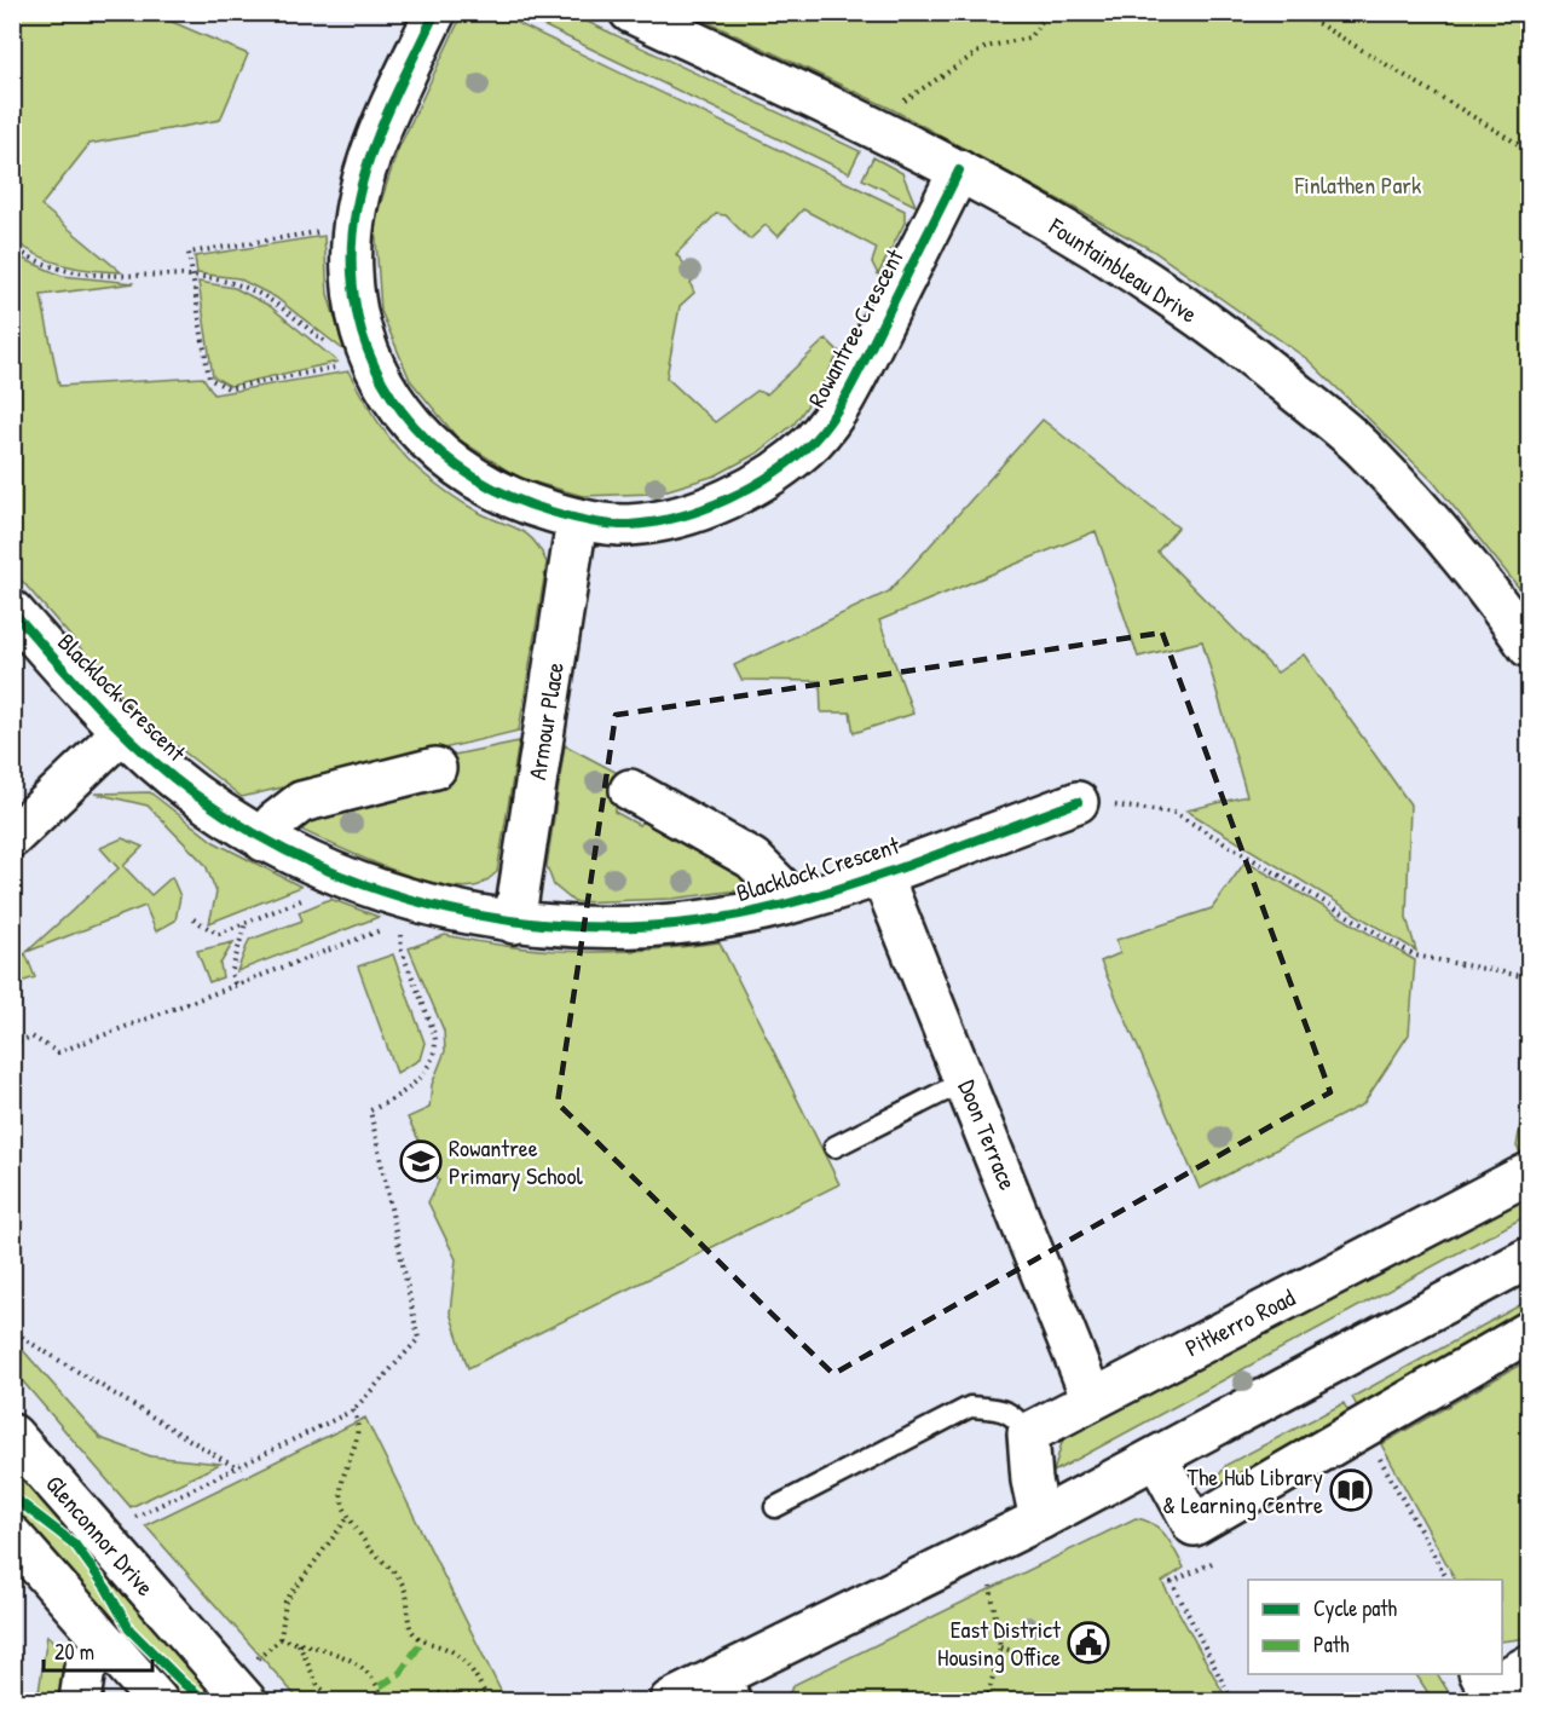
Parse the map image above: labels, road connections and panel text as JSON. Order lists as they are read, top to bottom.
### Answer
{
  "streets": {
    "street": [
      "Fountainbleau Drive",
      "Rowantree Crescent",
      "Blacklock Crescent",
      "Armour Place",
      "Doon Terrace",
      "Pitkerro Road",
      "Glenconnor Drive"
    ]
  },
  "crossings": [
    ["Fountainbleau Drive", "Rowantree Crescent"],
    ["Rowantree Crescent", "Armour Place"],
    ["Blacklock Crescent", "Armour Place"],
    ["Blacklock Crescent", "Doon Terrace"],
    ["Doon Terrace", "Pitkerro Road"]
  ],
  "parks": ["Finlathen Park"],
  "places": {
    "school or university": ["Rowantree Primary School"],
    "library": ["The Hub Library & Learning Centre"],
    "public building": ["East District Housing Office"]
  },
  "legend": ["Cycle path", "Path"],
  "scale_bar": "20 m"
}
